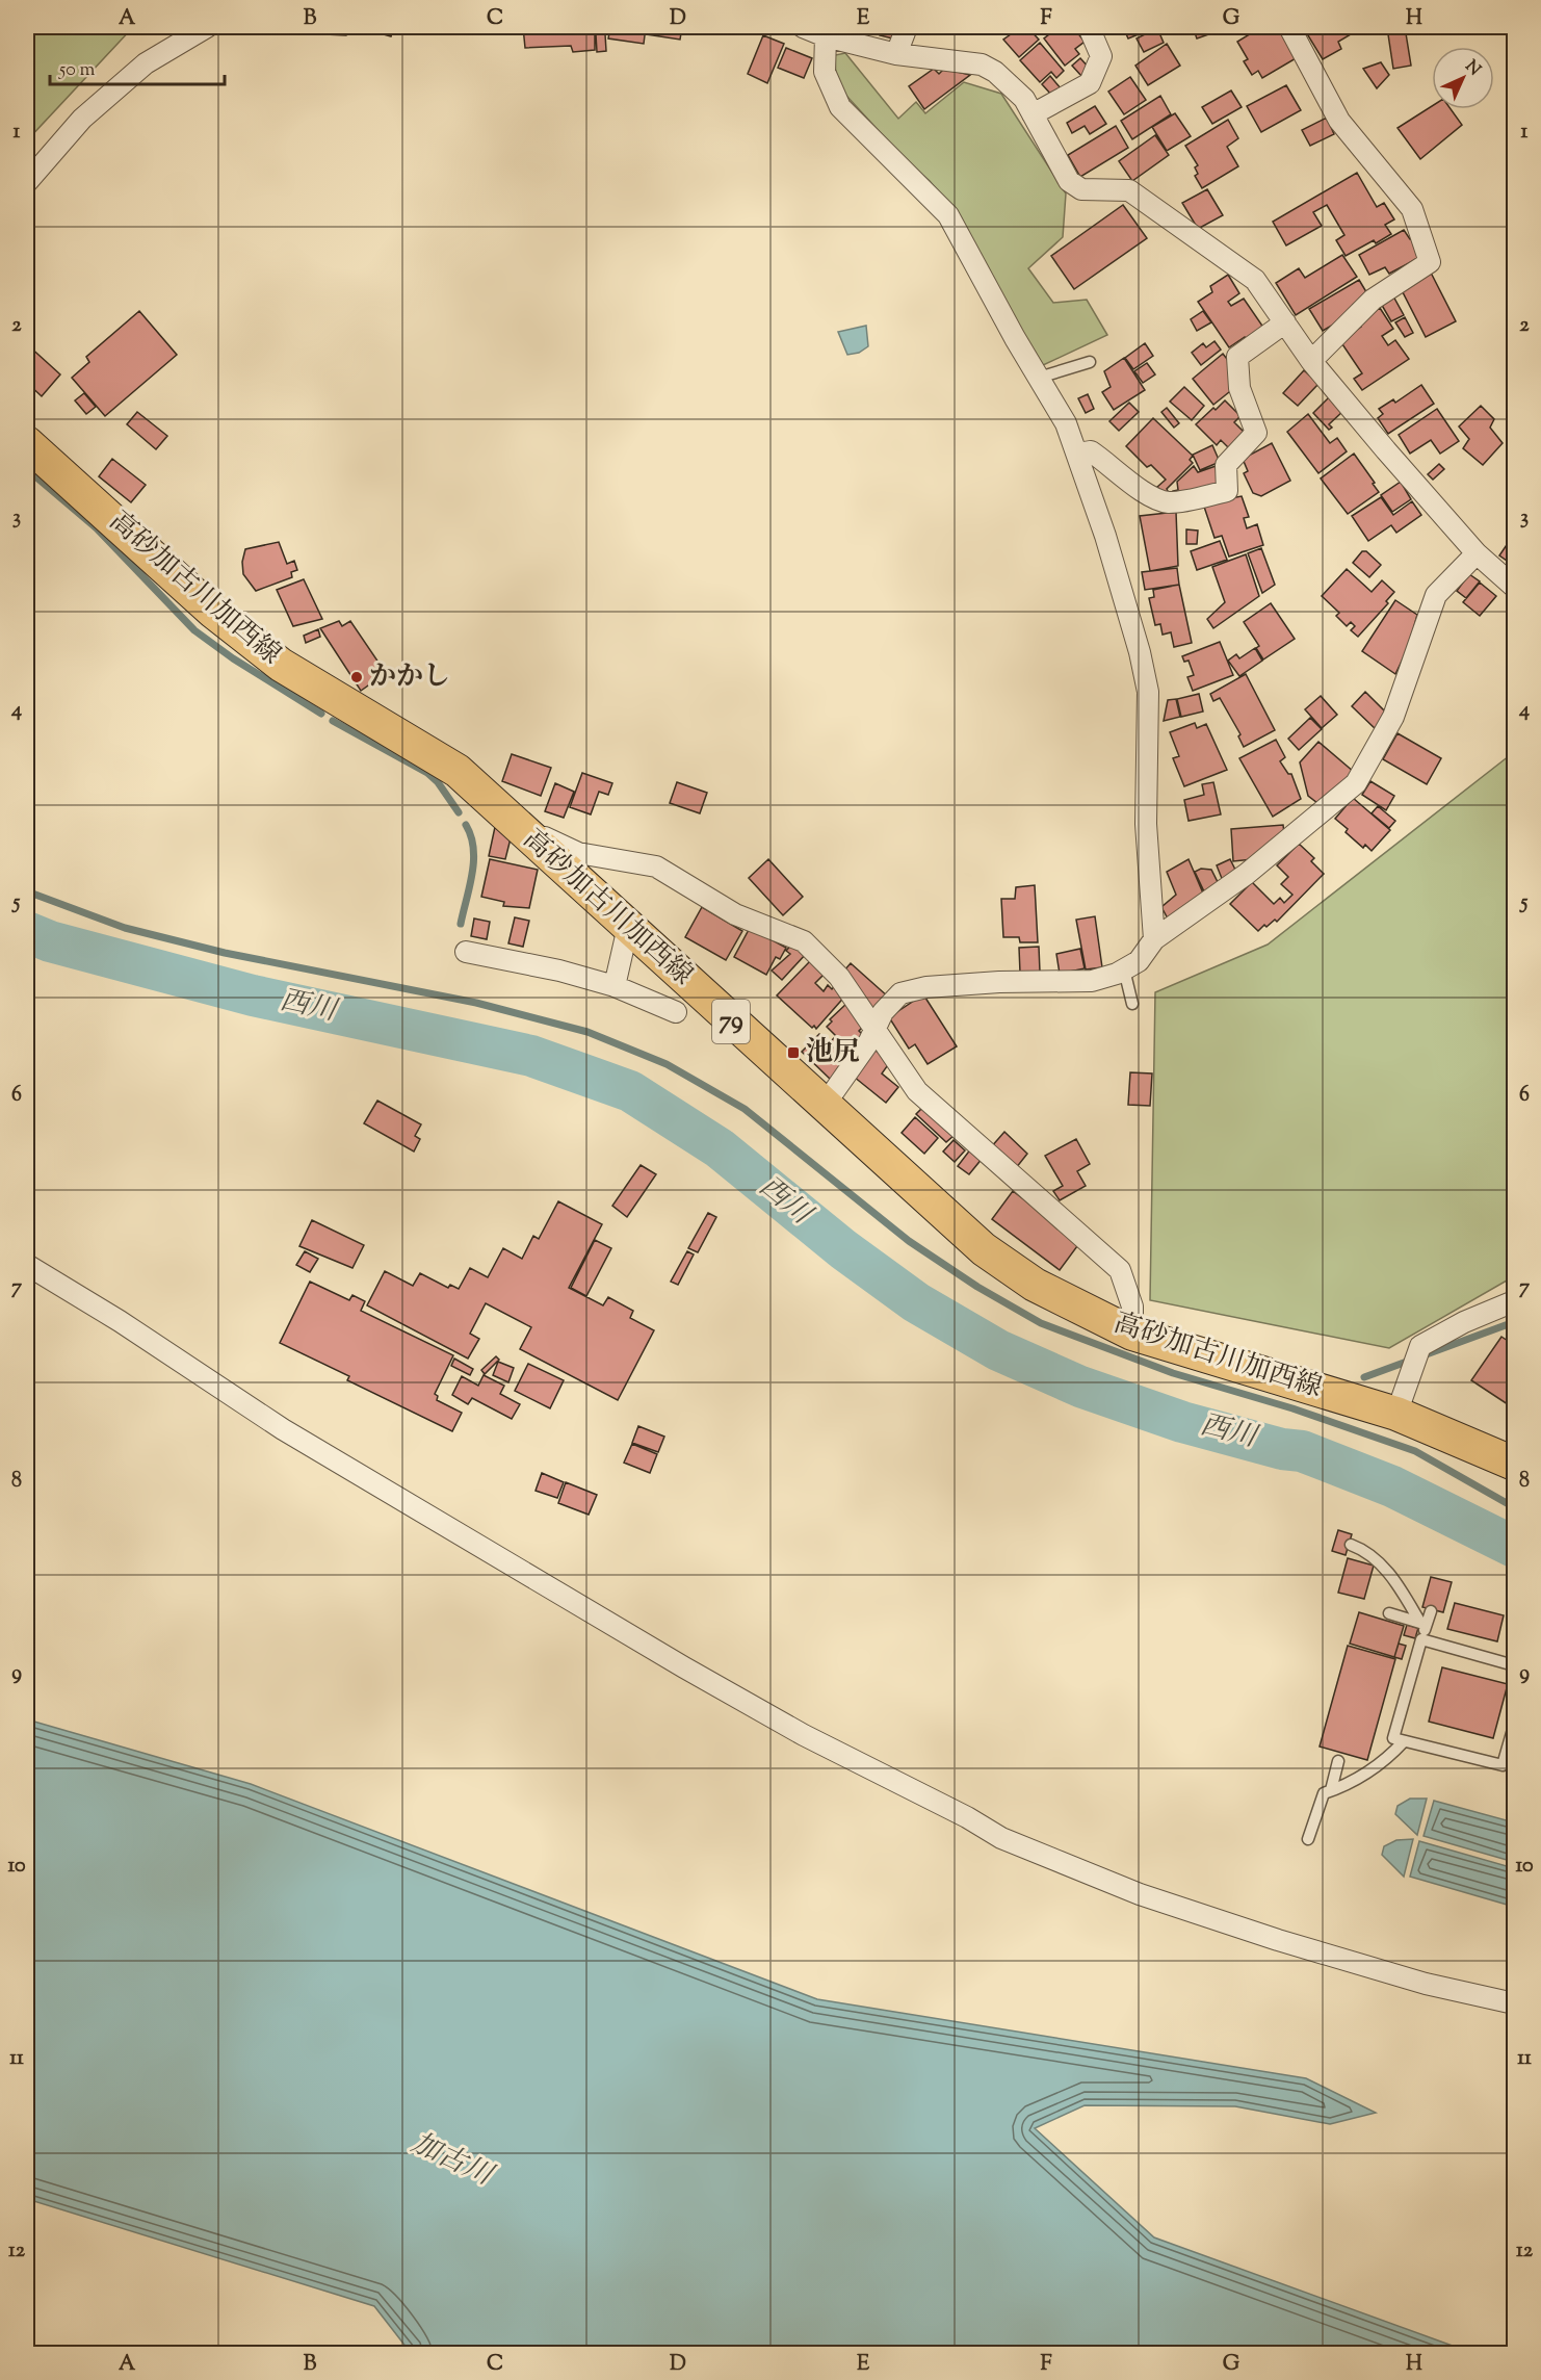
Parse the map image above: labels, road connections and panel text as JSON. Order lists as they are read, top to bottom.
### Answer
{
  "streets": {
    "main road": ["高砂加古川加西線", "79"]
  },
  "water": ["西川", "加古川"],
  "places": {
    "other": ["かかし"],
    "transit": ["池尻"]
  },
  "scale_bar": "50 m",
  "north": "top right",
  "grid": {
    "columns": [
      "A",
      "B",
      "C",
      "D",
      "E",
      "F",
      "G",
      "H"
    ],
    "rows": [
      "1",
      "2",
      "3",
      "4",
      "5",
      "6",
      "7",
      "8",
      "9",
      "10",
      "11",
      "12"
    ]
  }
}
